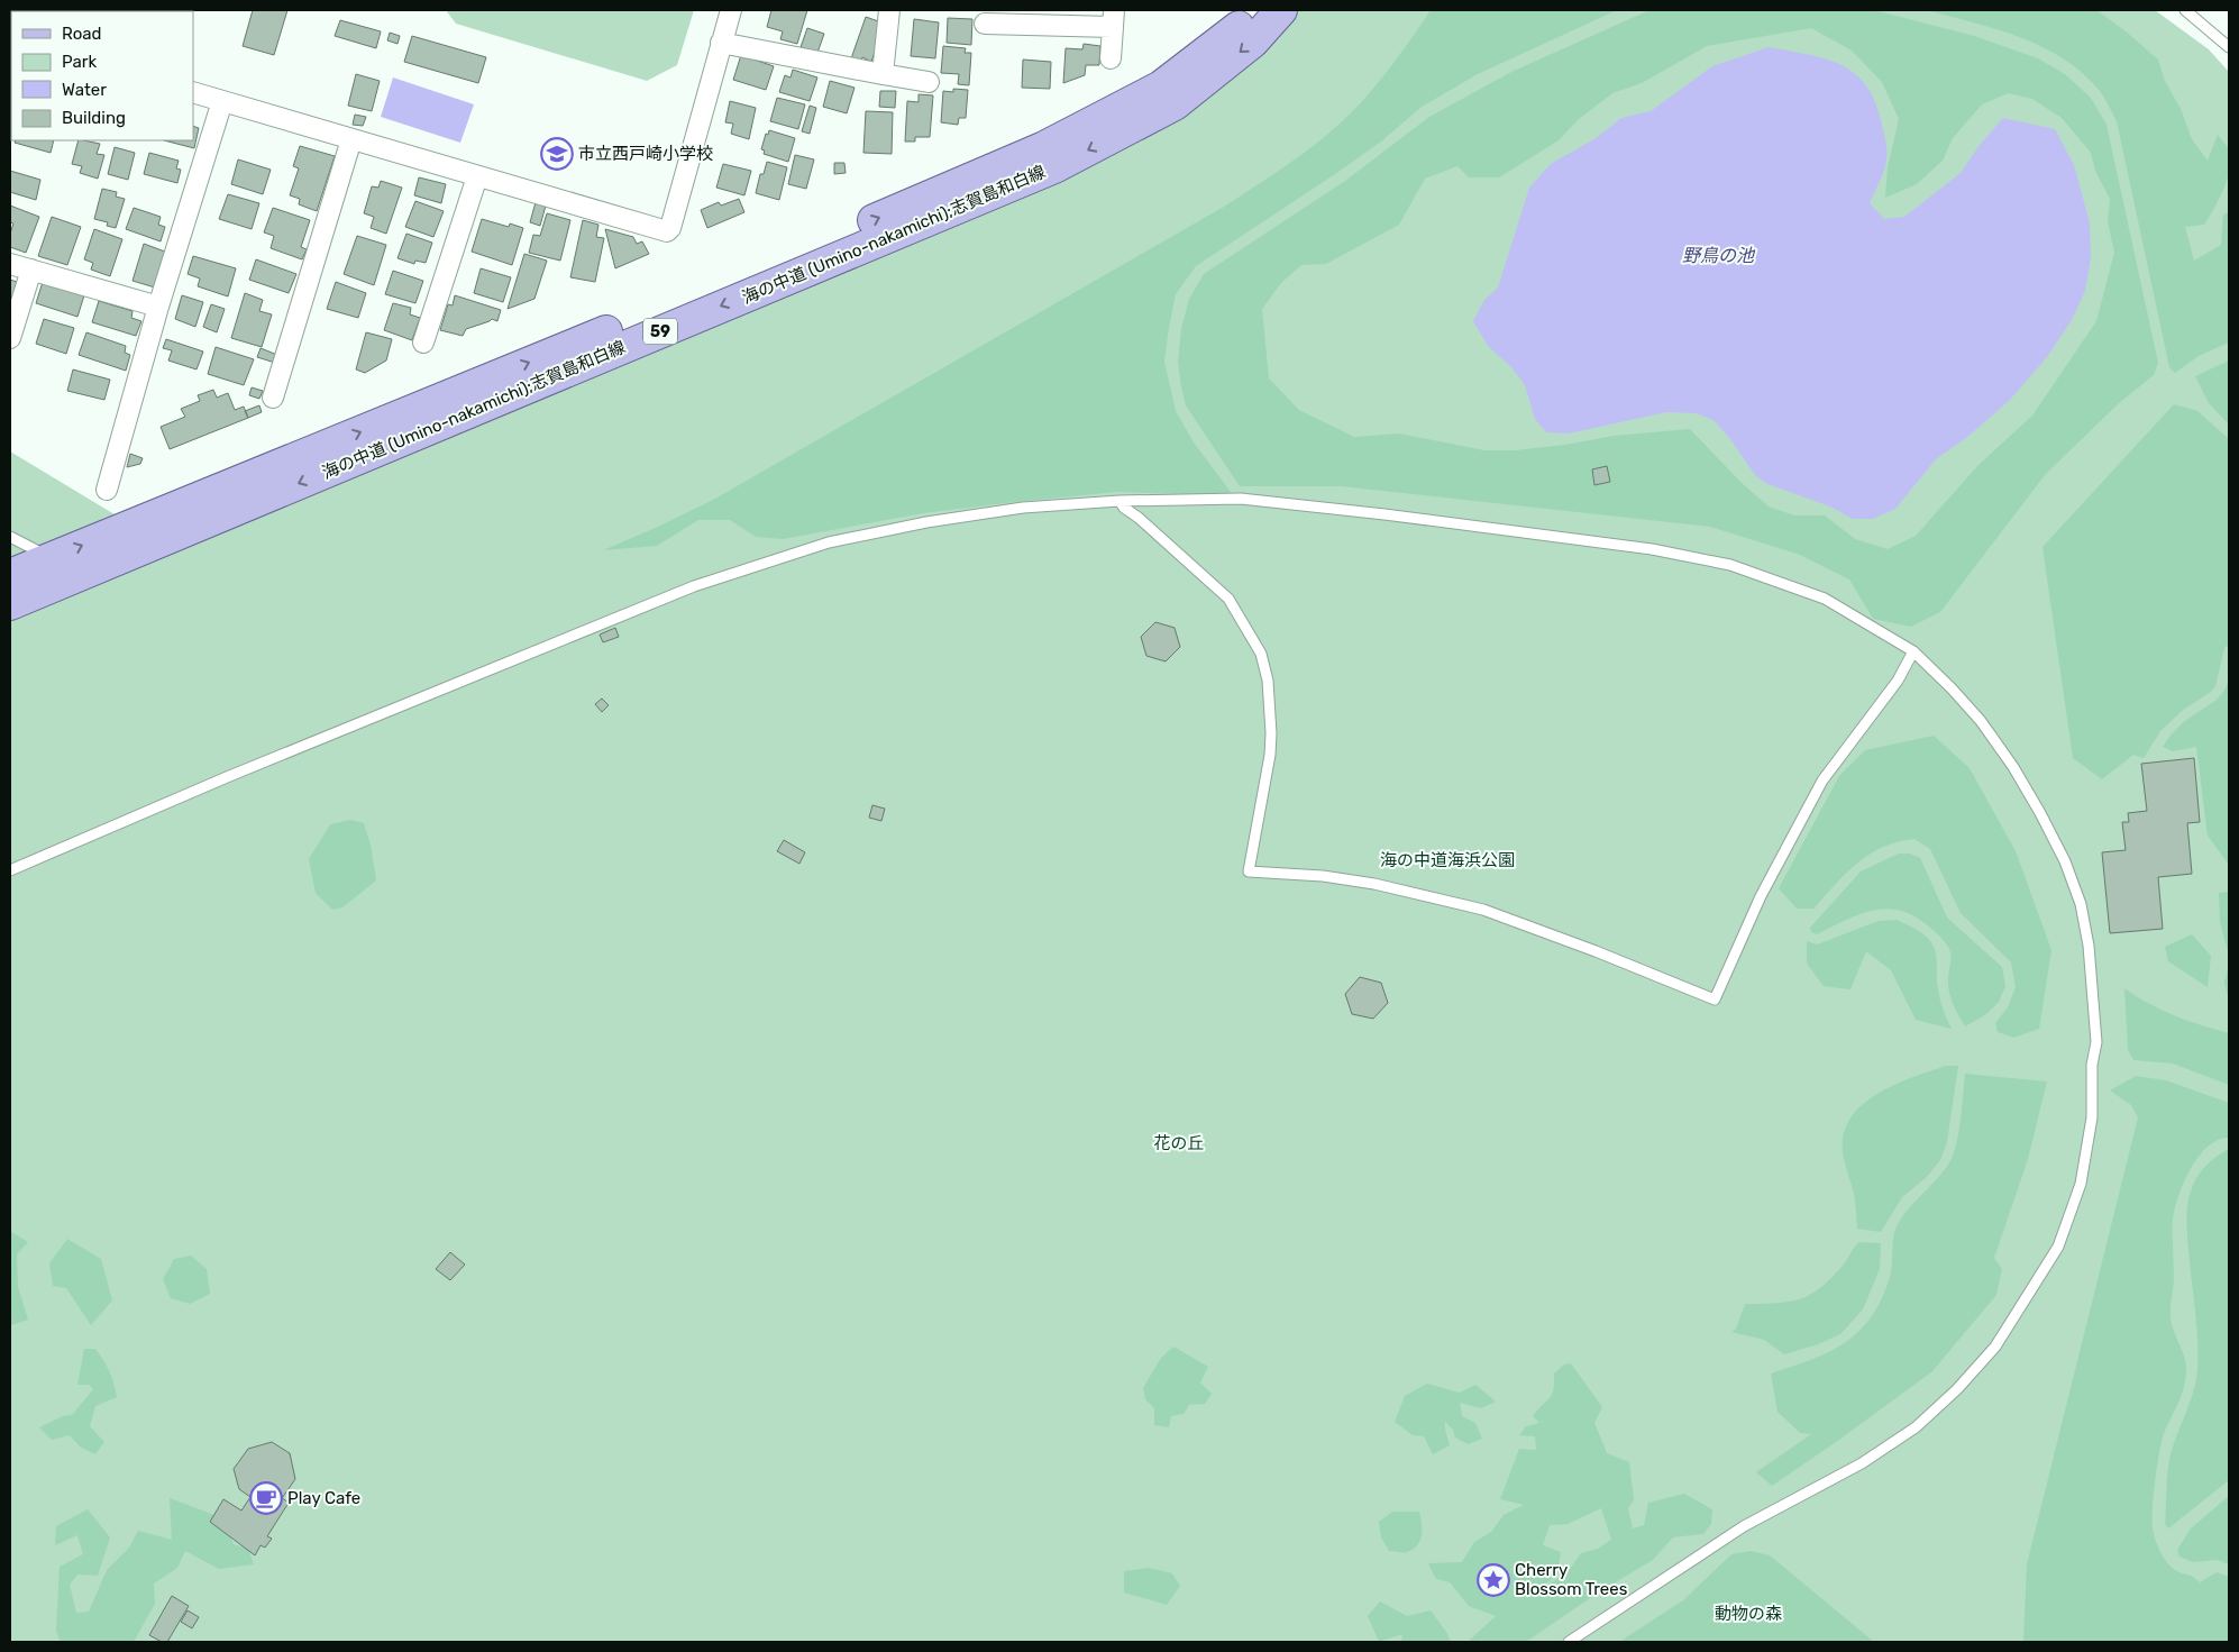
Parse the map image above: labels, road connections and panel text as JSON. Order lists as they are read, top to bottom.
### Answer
{
  "streets": {
    "main road": ["海の中道 (Umino-nakamichi);志賀島和白線", "59"]
  },
  "water": ["野鳥の池"],
  "parks": ["海の中道海浜公園", "花の丘", "動物の森"],
  "places": {
    "school or university": ["市立西戸崎小学校"],
    "cafe": ["Play Cafe"],
    "place": ["Cherry Blossom Trees"]
  },
  "legend": [
    "Road",
    "Park",
    "Water",
    "Building"
  ]
}
